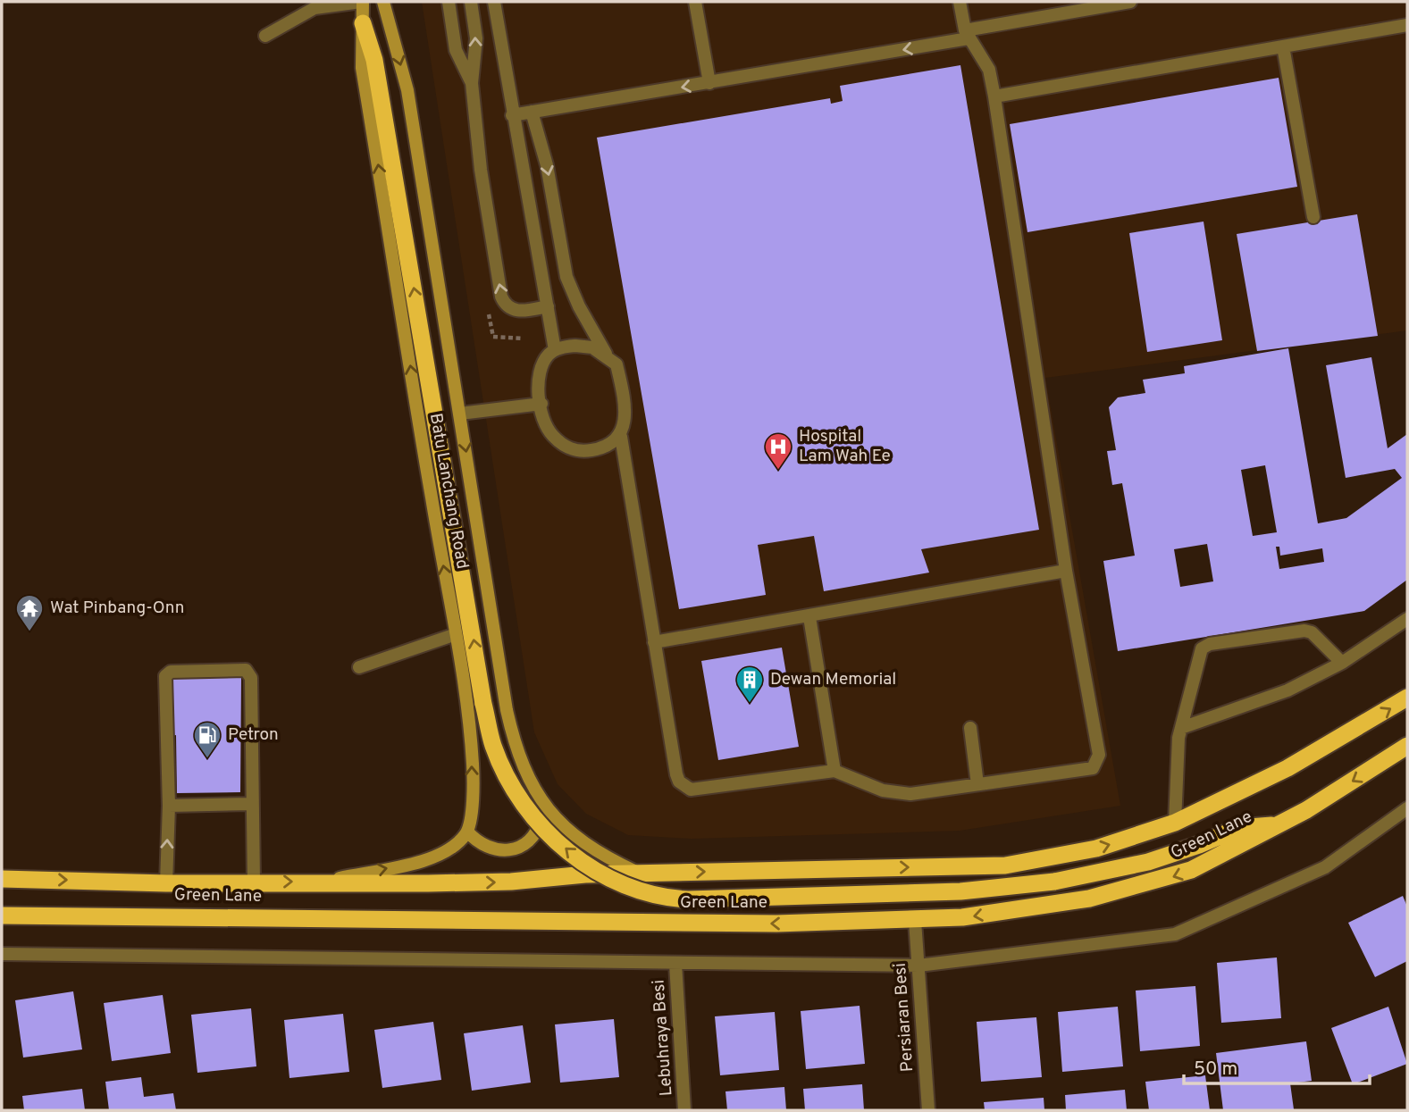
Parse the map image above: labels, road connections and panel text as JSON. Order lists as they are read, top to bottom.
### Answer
{
  "streets": {
    "highway": ["Green Lane"],
    "main road": ["Batu Lanchang Road"],
    "street": ["Persiaran Besi", "Lebuhraya Besi"]
  },
  "crossings": [
    ["Batu Lanchang Road", "Green Lane"],
    ["Green Lane", "Persiaran Besi"]
  ],
  "places": {
    "hospital": ["Hospital Lam Wah Ee"],
    "temple": ["Wat Pinbang-Onn"],
    "building": ["Dewan Memorial"],
    "fuel station": ["Petron"]
  },
  "scale_bar": "50 m"
}
